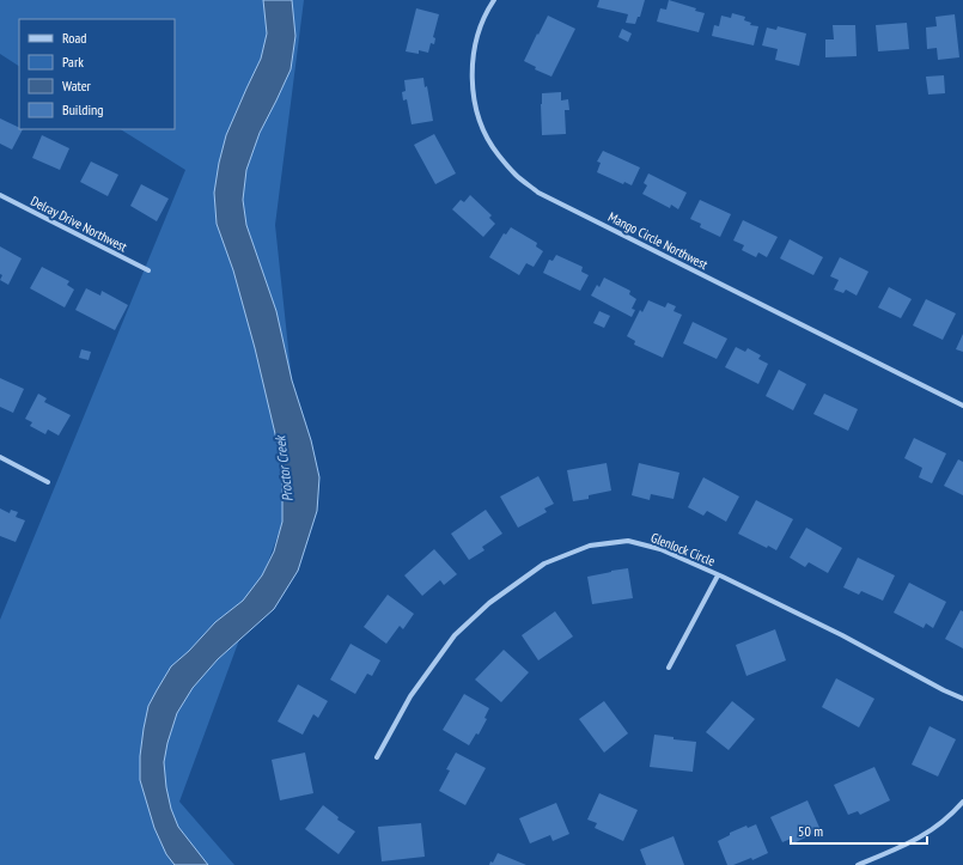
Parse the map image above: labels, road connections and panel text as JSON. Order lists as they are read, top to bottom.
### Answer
{
  "streets": {
    "street": ["Delray Drive Northwest", "Mango Circle Northwest", "Glenlock Circle"]
  },
  "water": ["Proctor Creek"],
  "legend": [
    "Road",
    "Park",
    "Water",
    "Building"
  ],
  "scale_bar": "50 m"
}
